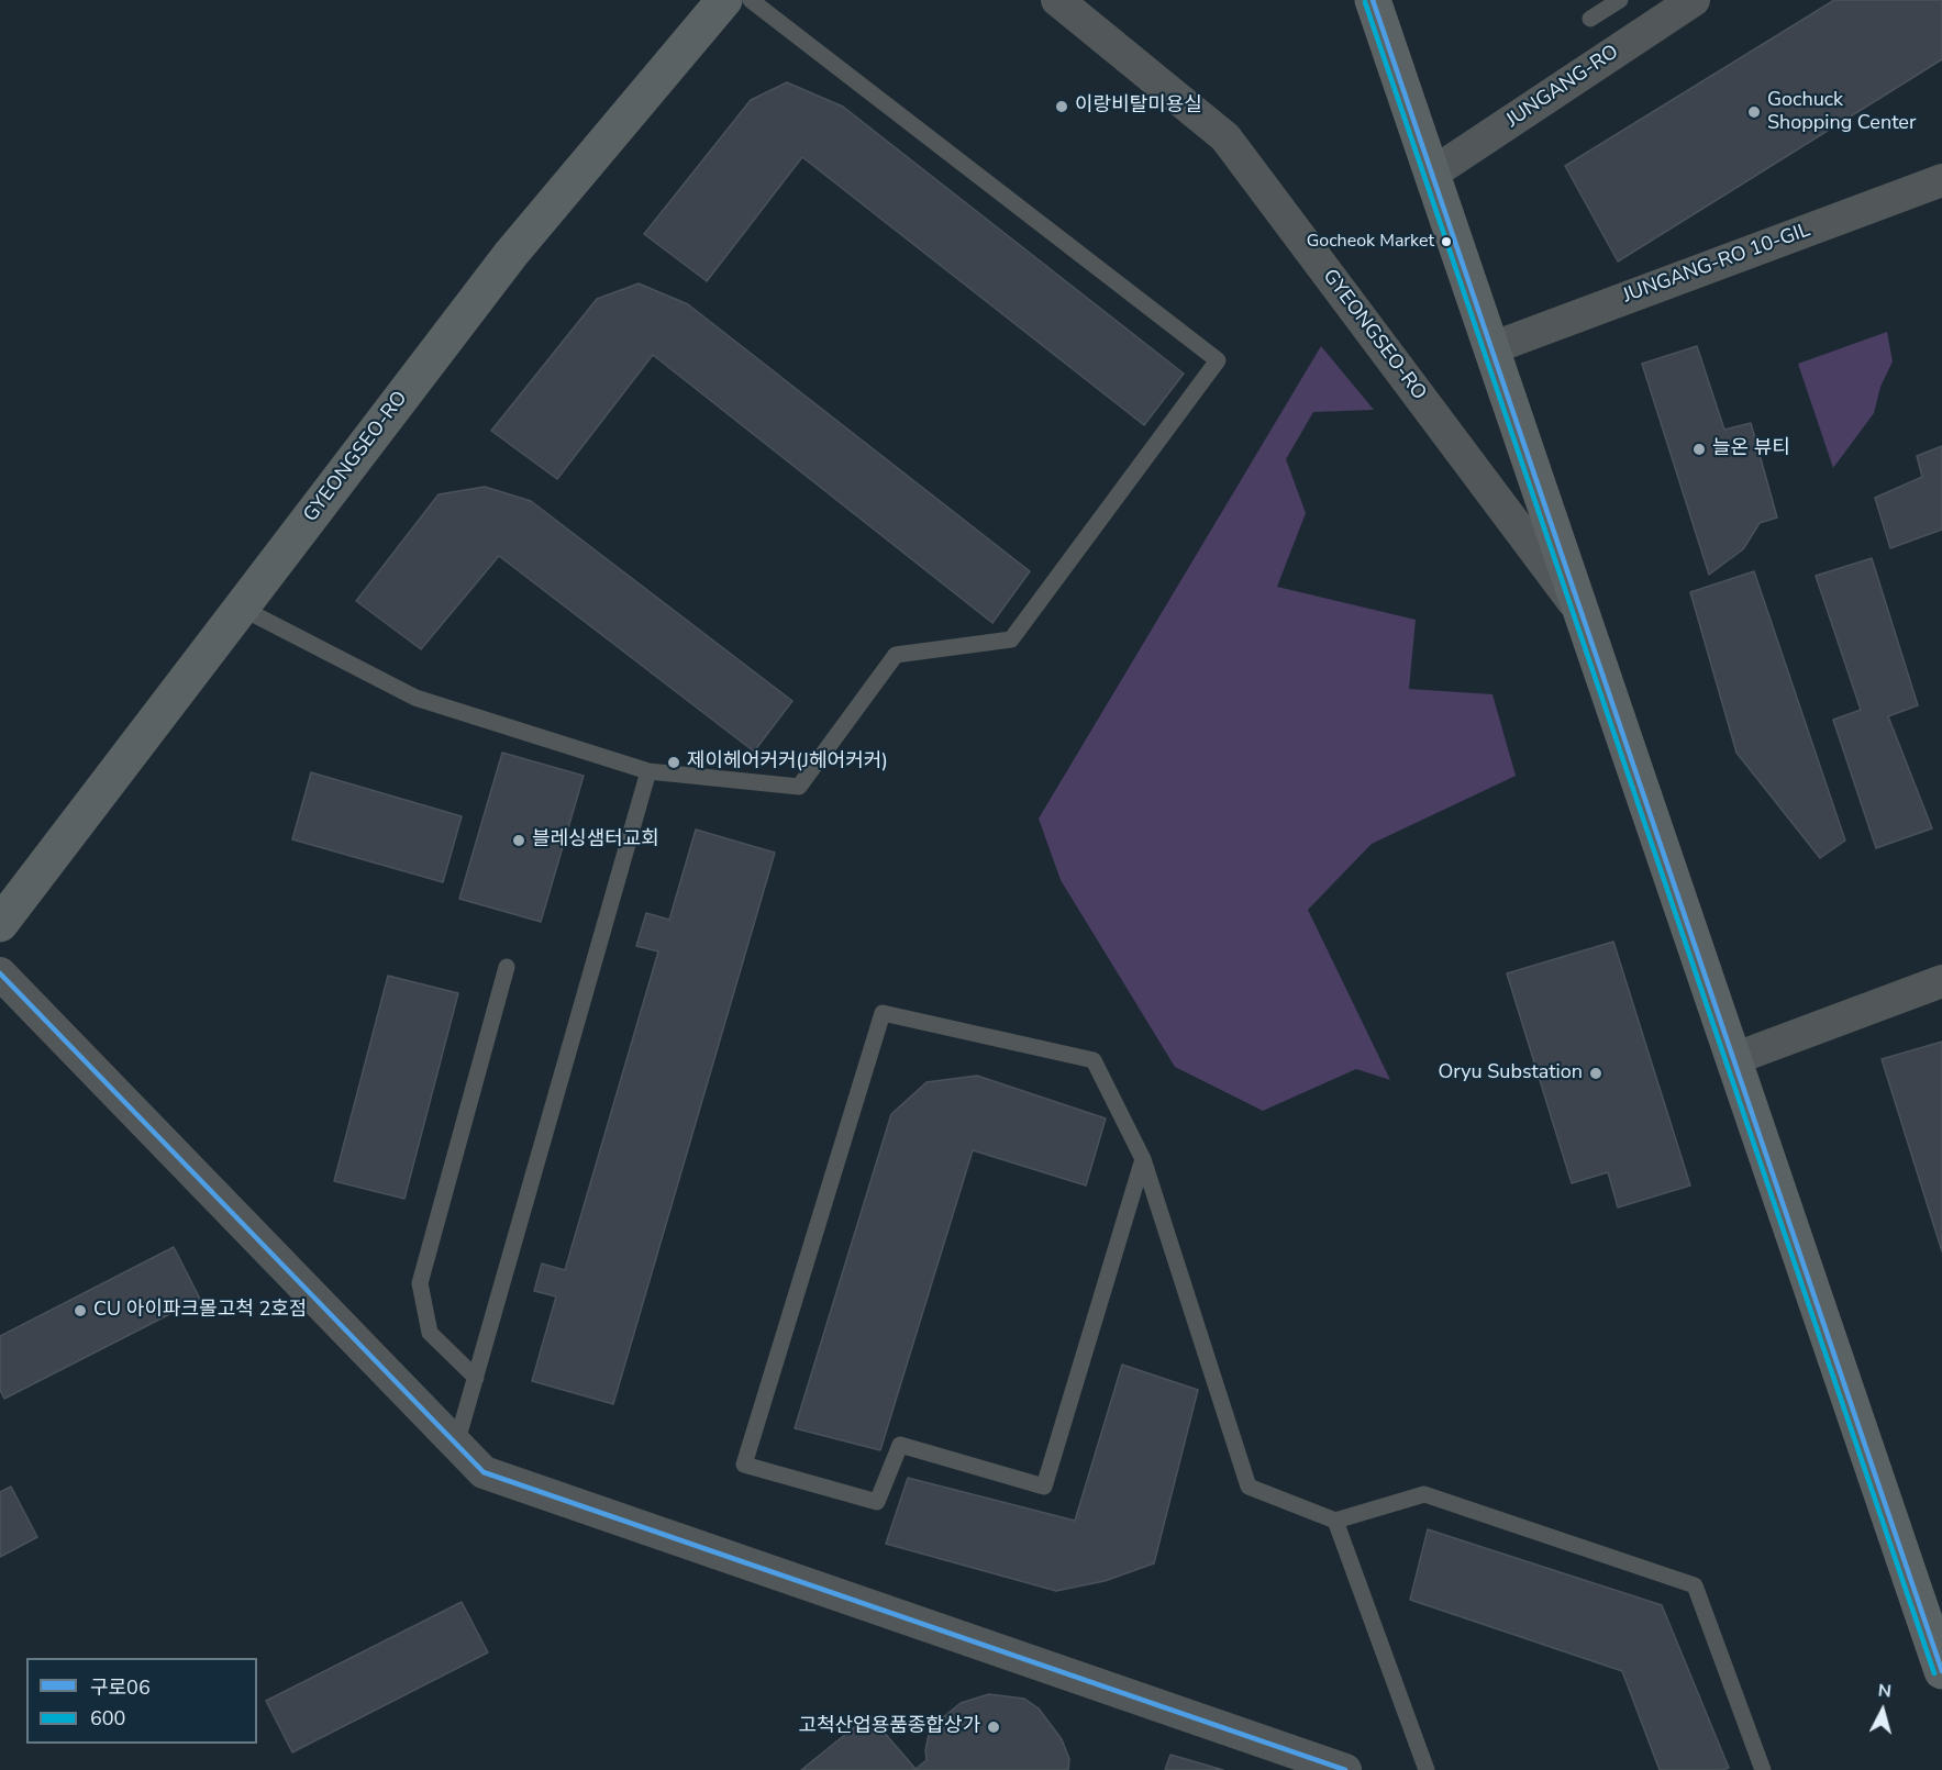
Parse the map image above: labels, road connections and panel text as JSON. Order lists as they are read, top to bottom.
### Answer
{
  "streets": {
    "main road": ["GYEONGSEO-RO"],
    "street": ["JUNGANG-RO", "JUNGANG-RO 10-GIL"]
  },
  "places": [
    "이랑비탈미용실",
    "Gochuck Shopping Center",
    "Gocheok Market",
    "늘온 뷰티",
    "제이헤어커커(J헤어커커)",
    "블레싱샘터교회",
    "Oryu Substation",
    "CU 아이파크몰고척 2호점",
    "고척산업용품종합상가"
  ],
  "lines": ["transit line 구로06", "transit line 600"],
  "legend": ["구로06", "600"],
  "north": "top"
}
